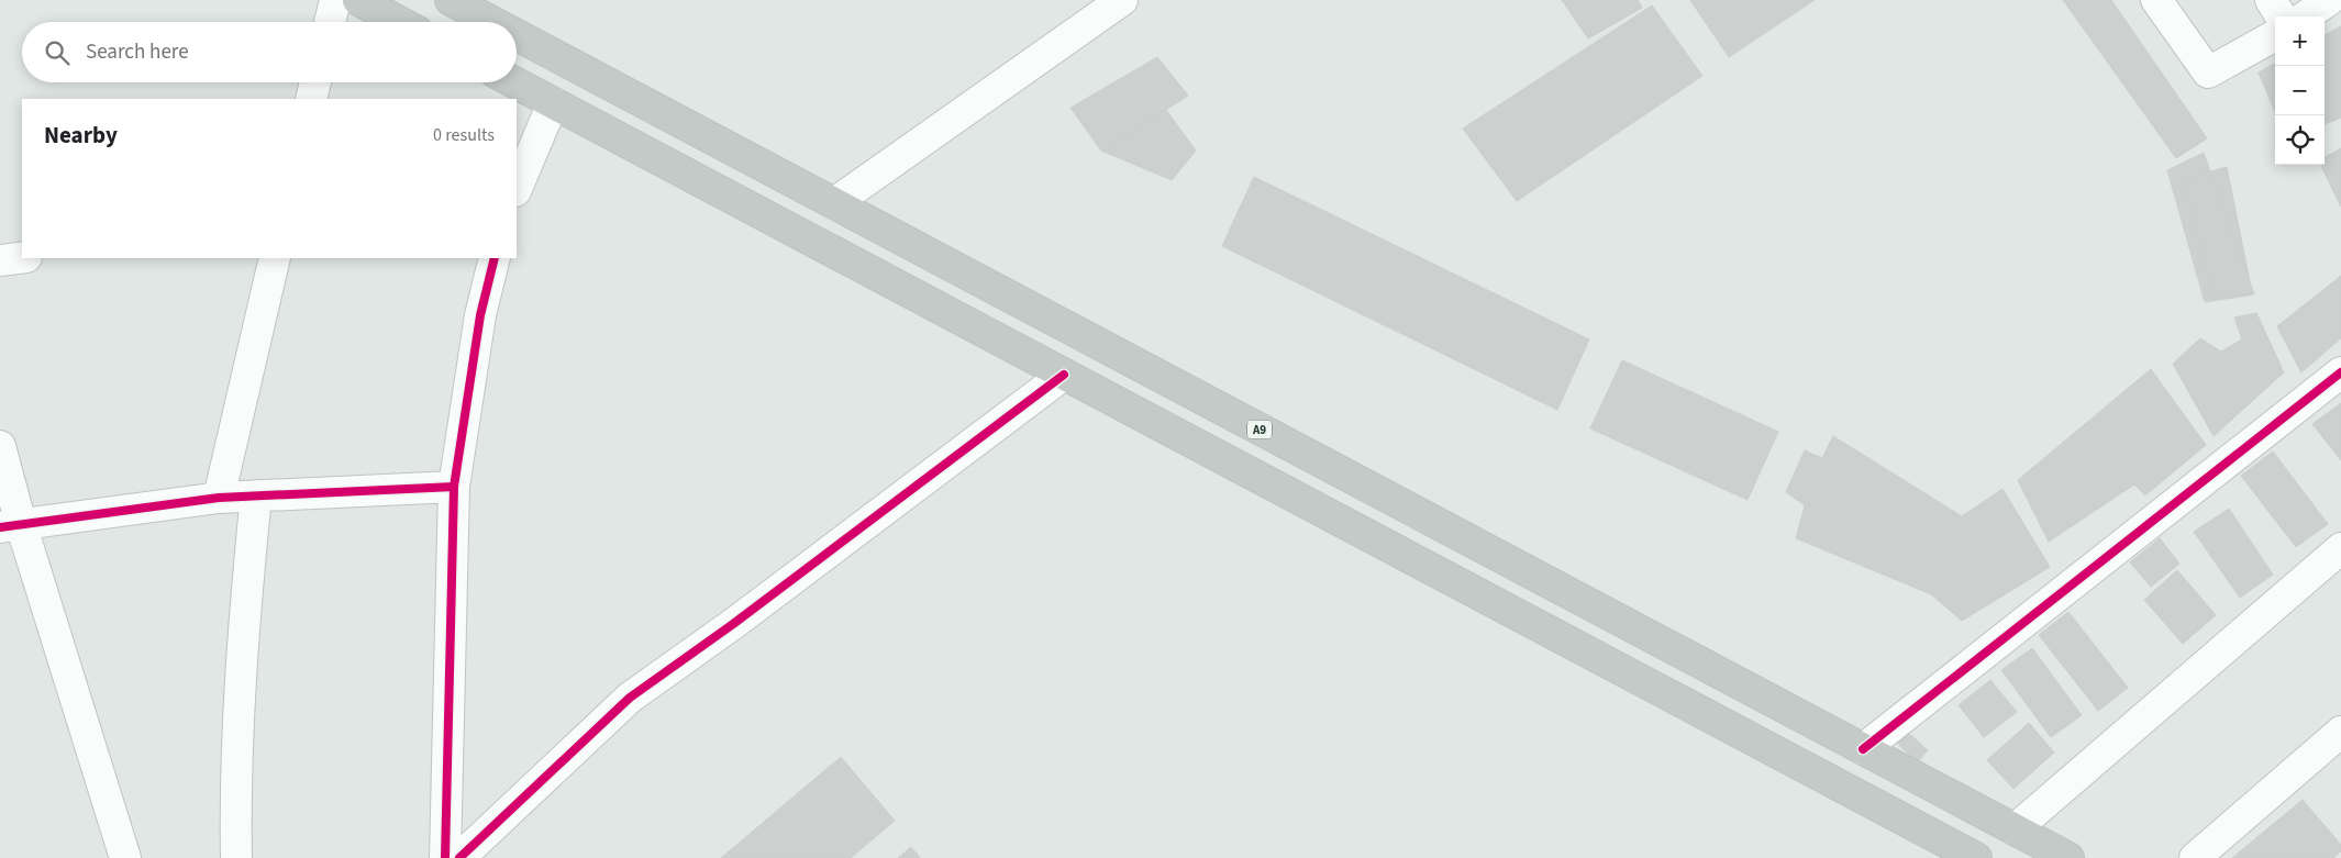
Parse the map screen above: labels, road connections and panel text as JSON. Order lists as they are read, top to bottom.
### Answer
{
  "streets": {
    "highway": ["A9"]
  },
  "page": {
    "map_buttons": ["+", "−"],
    "search": "Search here",
    "heading": ["Nearby", "0 results"]
  }
}
